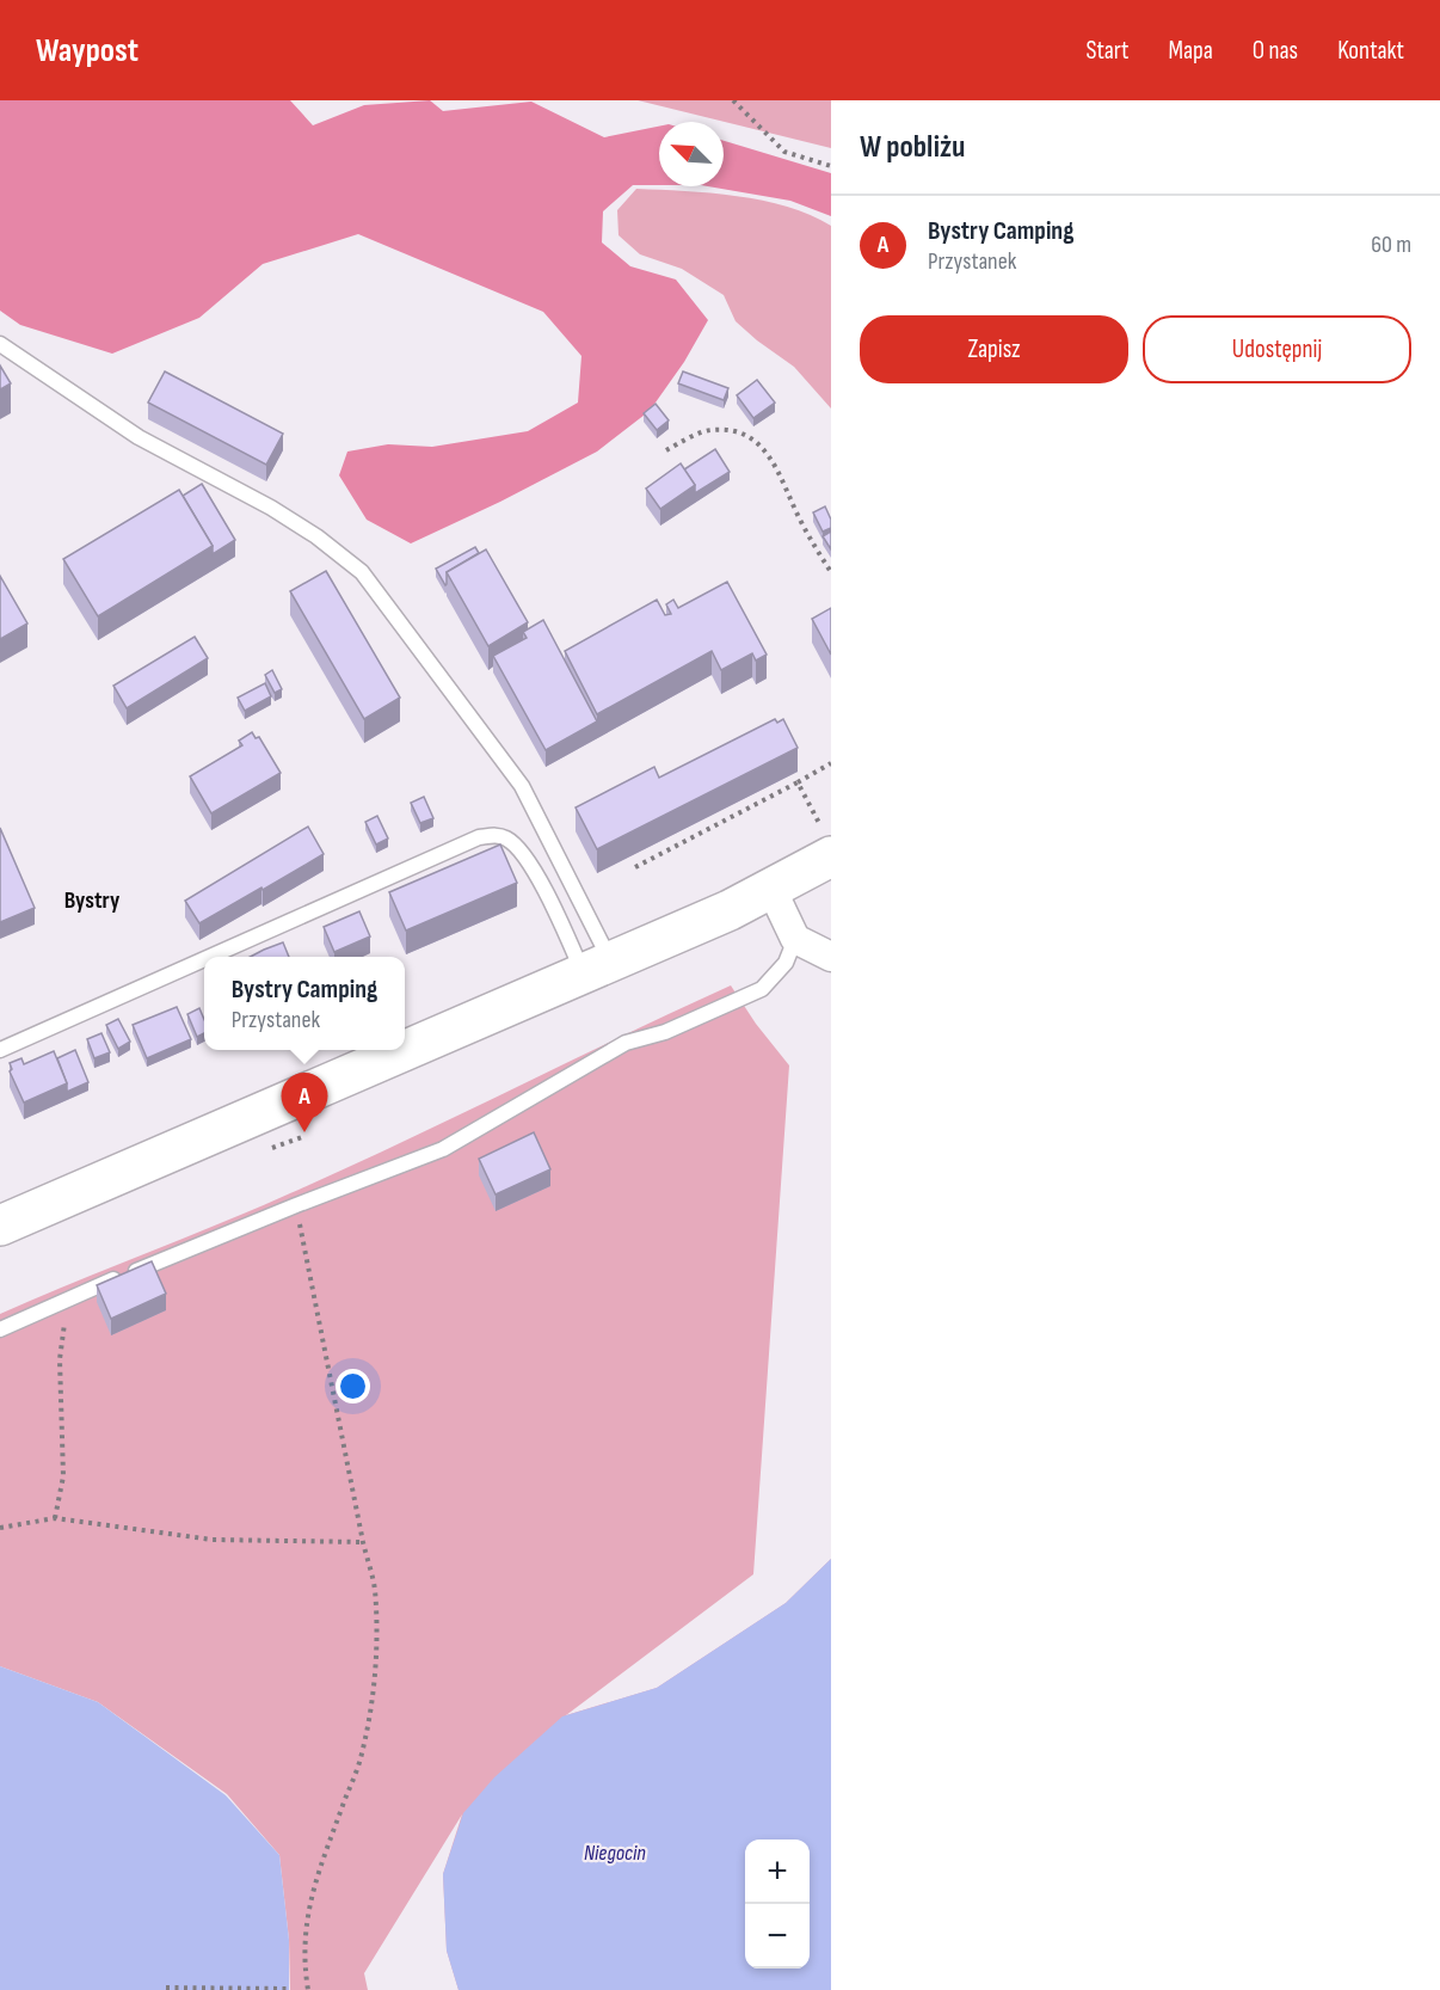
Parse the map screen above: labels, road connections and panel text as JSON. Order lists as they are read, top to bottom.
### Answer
{
  "districts": ["Bystry"],
  "water": ["Niegocin"],
  "north": "top left",
  "page": {
    "header": "Waypost",
    "nav": [
      "Start",
      "Mapa",
      "O nas",
      "Kontakt"
    ],
    "heading": "W pobliżu",
    "list": [
      {
        "mark": "A",
        "name": "Bystry Camping",
        "note": "Przystanek",
        "value": "60 m"
      }
    ],
    "buttons": ["Zapisz", "Udostępnij"],
    "popup": ["Bystry Camping", "Przystanek"],
    "pins": "A",
    "map_buttons": ["+", "−"]
  }
}
